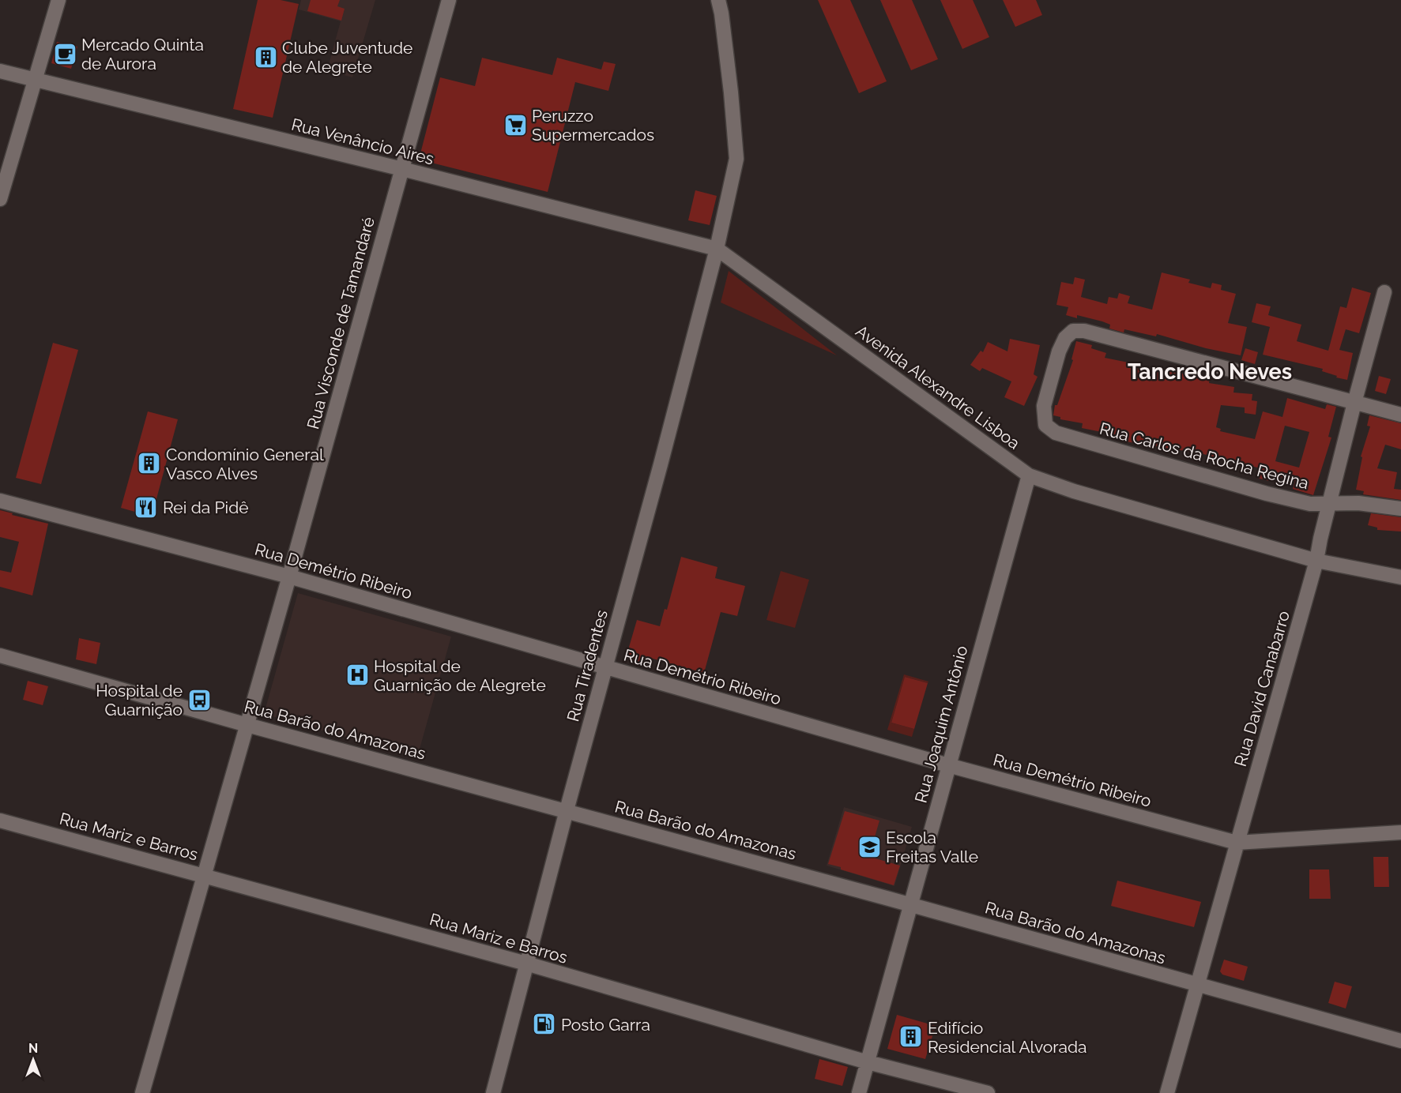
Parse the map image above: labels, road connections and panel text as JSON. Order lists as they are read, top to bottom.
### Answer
{
  "streets": {
    "street": [
      "Rua Venâncio Aires",
      "Rua Visconde de Tamandaré",
      "Avenida Alexandre Lisboa",
      "Rua Carlos da Rocha Regina",
      "Rua Demétrio Ribeiro",
      "Rua Tiradentes",
      "Rua David Canabarro",
      "Rua Joaquim Antônio",
      "Rua Barão do Amazonas",
      "Rua Mariz e Barros"
    ]
  },
  "crossings": [
    ["Rua Venâncio Aires", "Rua Visconde de Tamandaré"],
    ["Rua Venâncio Aires", "Avenida Alexandre Lisboa"],
    ["Rua Venâncio Aires", "Rua Tiradentes"],
    ["Rua Visconde de Tamandaré", "Rua Demétrio Ribeiro"],
    ["Rua Visconde de Tamandaré", "Rua Barão do Amazonas"],
    ["Rua Visconde de Tamandaré", "Rua Mariz e Barros"],
    ["Avenida Alexandre Lisboa", "Rua Tiradentes"],
    ["Avenida Alexandre Lisboa", "Rua David Canabarro"],
    ["Avenida Alexandre Lisboa", "Rua Joaquim Antônio"],
    ["Rua Carlos da Rocha Regina", "Rua David Canabarro"],
    ["Rua Demétrio Ribeiro", "Rua Tiradentes"],
    ["Rua Demétrio Ribeiro", "Rua David Canabarro"],
    ["Rua Demétrio Ribeiro", "Rua Joaquim Antônio"],
    ["Rua Tiradentes", "Rua Barão do Amazonas"],
    ["Rua Tiradentes", "Rua Mariz e Barros"],
    ["Rua David Canabarro", "Rua Barão do Amazonas"],
    ["Rua Joaquim Antônio", "Rua Barão do Amazonas"],
    ["Rua Joaquim Antônio", "Rua Mariz e Barros"]
  ],
  "districts": ["Tancredo Neves"],
  "places": {
    "cafe": ["Mercado Quinta de Aurora"],
    "building": ["Clube Juventude de Alegrete", "Condomínio General Vasco Alves", "Edifício Residencial Alvorada"],
    "supermarket": ["Peruzzo Supermercados"],
    "restaurant": ["Rei da Pidê"],
    "hospital": ["Hospital de Guarnição de Alegrete"],
    "bus stop": ["Hospital de Guarnição"],
    "school or university": ["Escola Freitas Valle"],
    "fuel station": ["Posto Garra"]
  },
  "north": "top"
}
